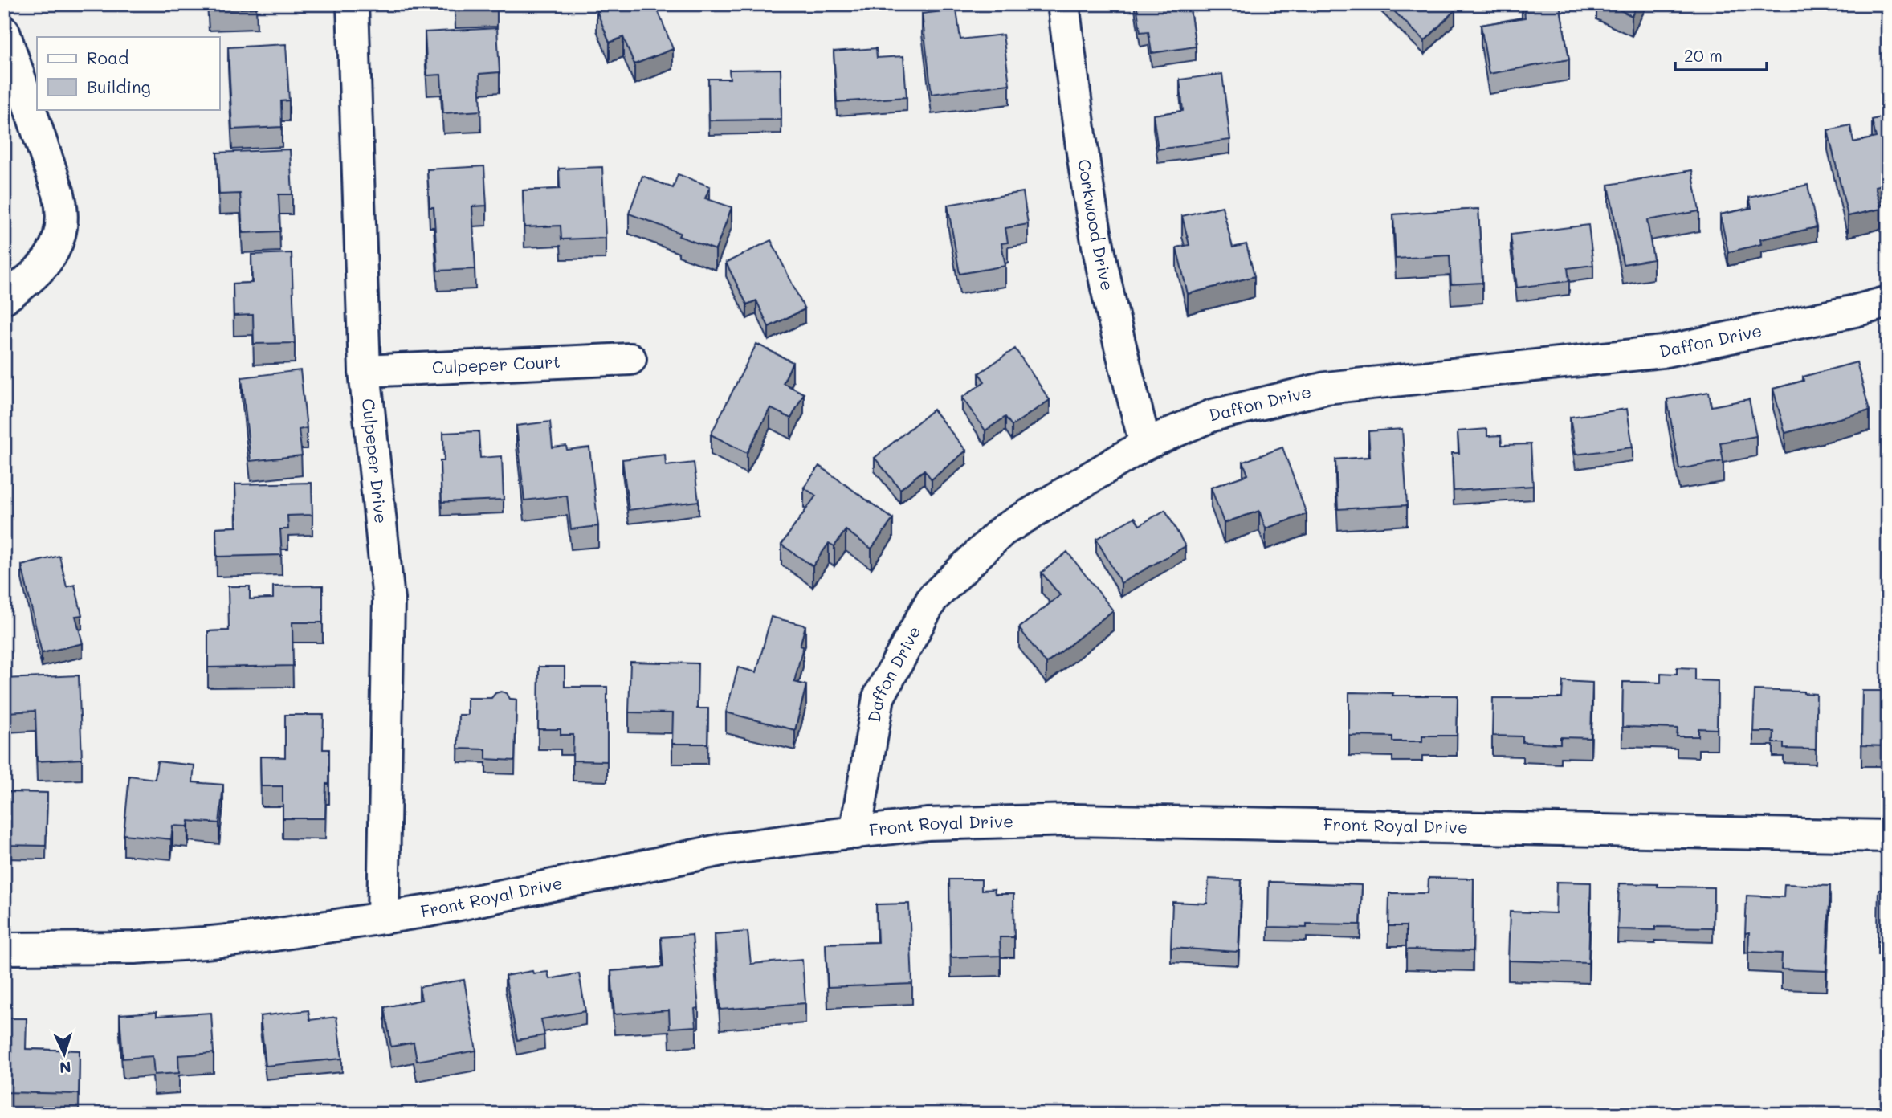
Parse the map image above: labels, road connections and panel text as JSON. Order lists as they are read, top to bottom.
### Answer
{
  "streets": {
    "street": [
      "Corkwood Drive",
      "Daffon Drive",
      "Culpeper Court",
      "Culpeper Drive",
      "Front Royal Drive"
    ]
  },
  "crossings": [
    ["Corkwood Drive", "Daffon Drive"],
    ["Daffon Drive", "Front Royal Drive"],
    ["Culpeper Court", "Culpeper Drive"],
    ["Culpeper Drive", "Front Royal Drive"]
  ],
  "legend": ["Road", "Building"],
  "scale_bar": "20 m",
  "north": "bottom"
}
